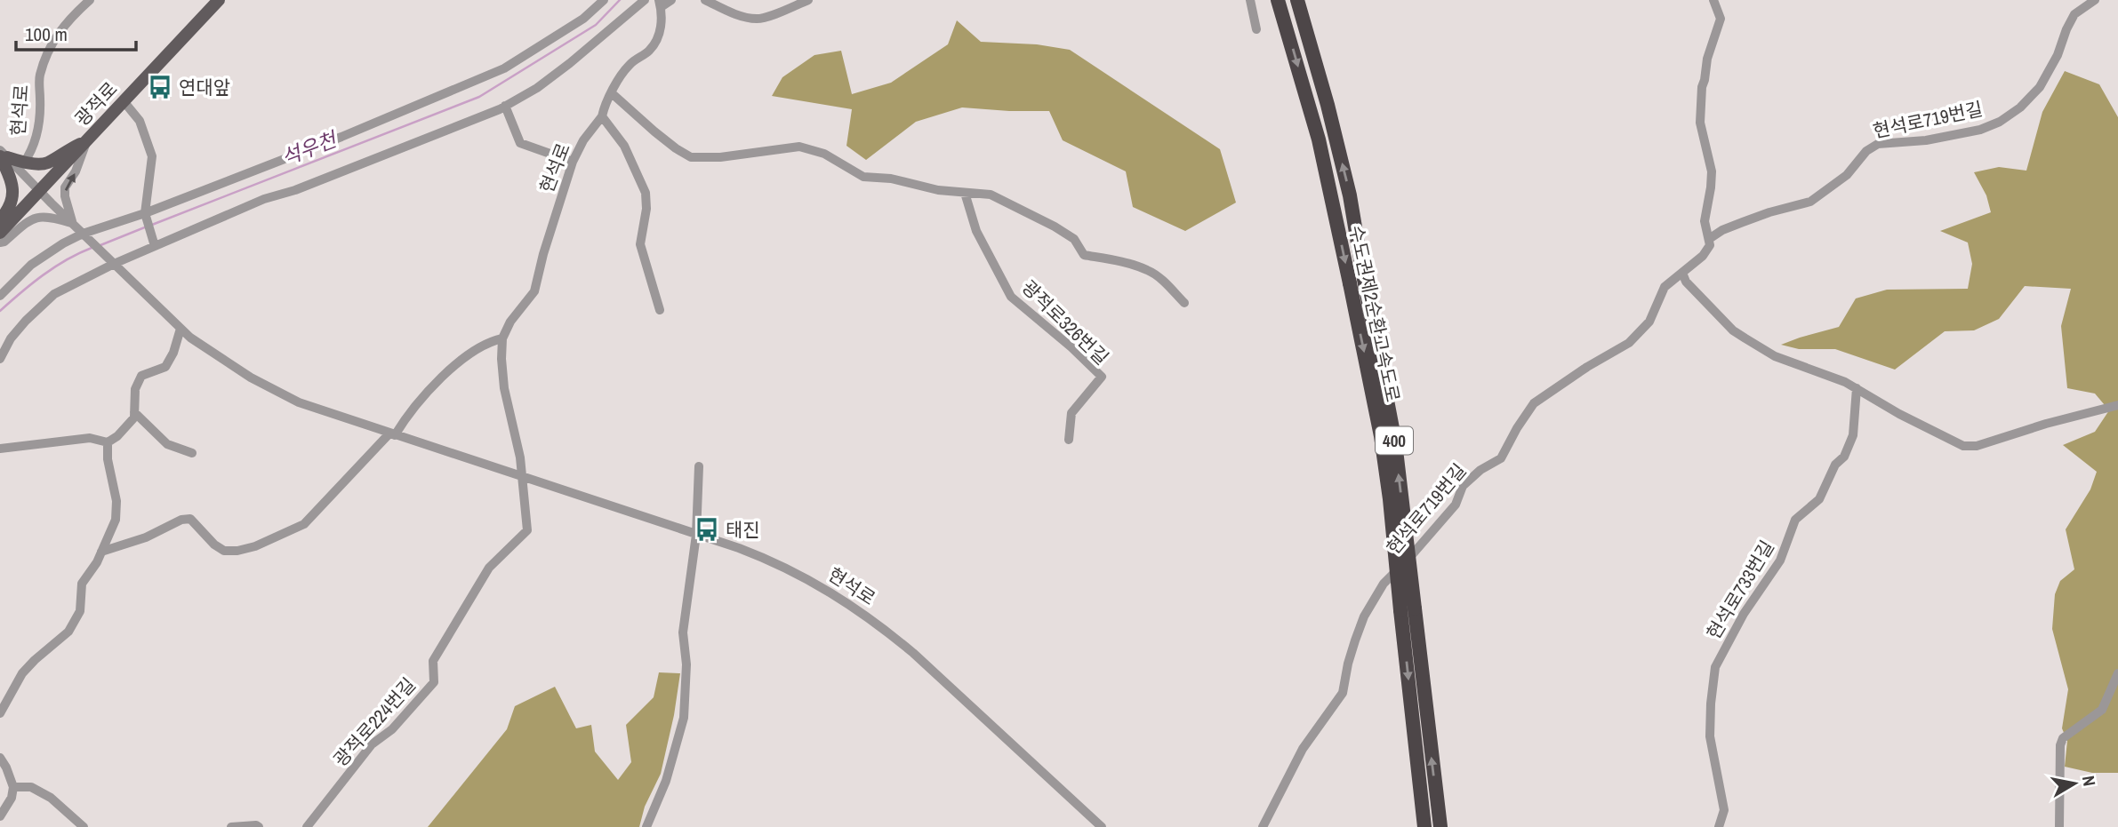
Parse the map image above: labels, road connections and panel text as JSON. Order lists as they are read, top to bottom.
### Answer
{
  "streets": {
    "highway": ["수도권제2순환고속도로", "400"],
    "main road": ["광적로"],
    "street": [
      "현석로",
      "현석로719번길",
      "광적로326번길",
      "현석로733번길",
      "광적로224번길"
    ]
  },
  "crossings": [
    ["광적로", "현석로"],
    ["현석로", "광적로224번길"]
  ],
  "water": ["석우천"],
  "places": {
    "bus stop": ["연대앞", "태진"]
  },
  "scale_bar": "100 m",
  "north": "right"
}
